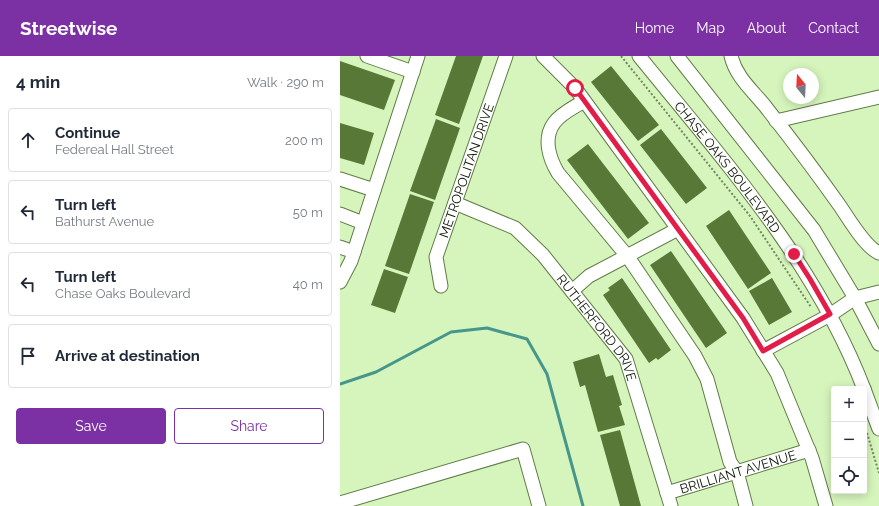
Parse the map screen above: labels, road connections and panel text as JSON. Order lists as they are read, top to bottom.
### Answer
{
  "streets": {
    "street": [
      "CHASE OAKS BOULEVARD",
      "METROPOLITAN DRIVE",
      "RUTHERFORD DRIVE",
      "BRILLIANT AVENUE"
    ]
  },
  "crossings": [
    ["METROPOLITAN DRIVE", "RUTHERFORD DRIVE"],
    ["RUTHERFORD DRIVE", "BRILLIANT AVENUE"]
  ],
  "north": "top",
  "page": {
    "header": "Streetwise",
    "nav": [
      "Home",
      "Map",
      "About",
      "Contact"
    ],
    "heading": ["4 min", "Walk · 290 m"],
    "list": [
      ["Continue", "Federeal Hall Street", "200 m"],
      ["Turn left", "Bathurst Avenue", "50 m"],
      ["Turn left", "Chase Oaks Boulevard", "40 m"],
      "Arrive at destination"
    ],
    "map_buttons": ["+", "−"],
    "buttons": ["Save", "Share"]
  }
}
